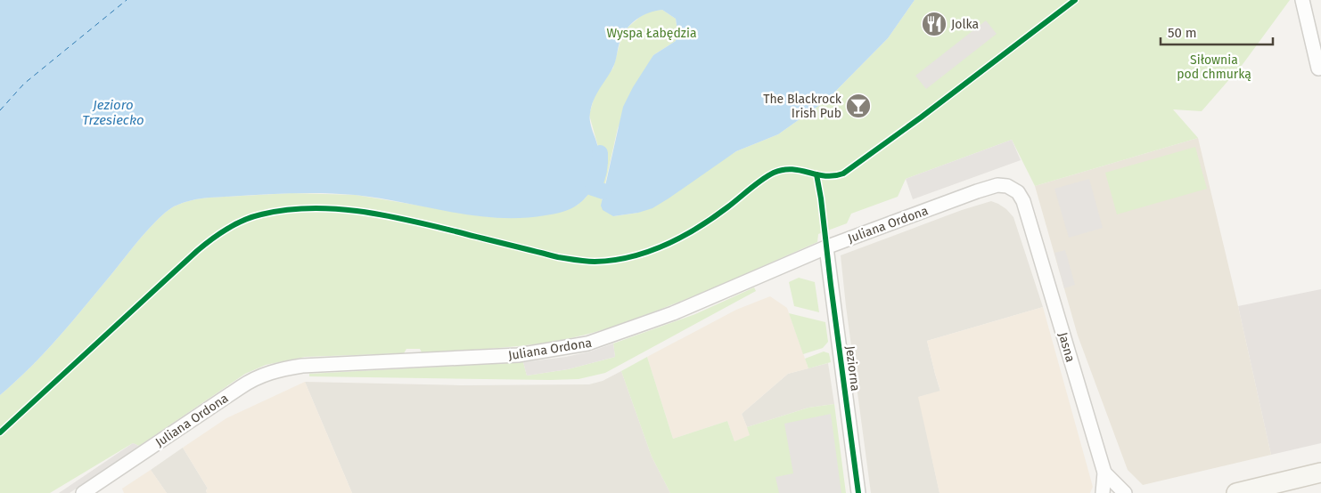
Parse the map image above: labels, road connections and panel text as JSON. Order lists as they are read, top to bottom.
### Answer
{
  "streets": {
    "street": ["Juliana Ordona", "Jasna", "Jeziorna"]
  },
  "crossings": [
    ["Juliana Ordona", "Jasna"],
    ["Juliana Ordona", "Jeziorna"]
  ],
  "water": ["Jezioro Trzesiecko"],
  "parks": ["Wyspa Łabędzia", "Siłownia pod chmurką"],
  "places": {
    "restaurant": ["Jolka"],
    "bar": ["The Blackrock Irish Pub"]
  },
  "scale_bar": "50 m"
}
